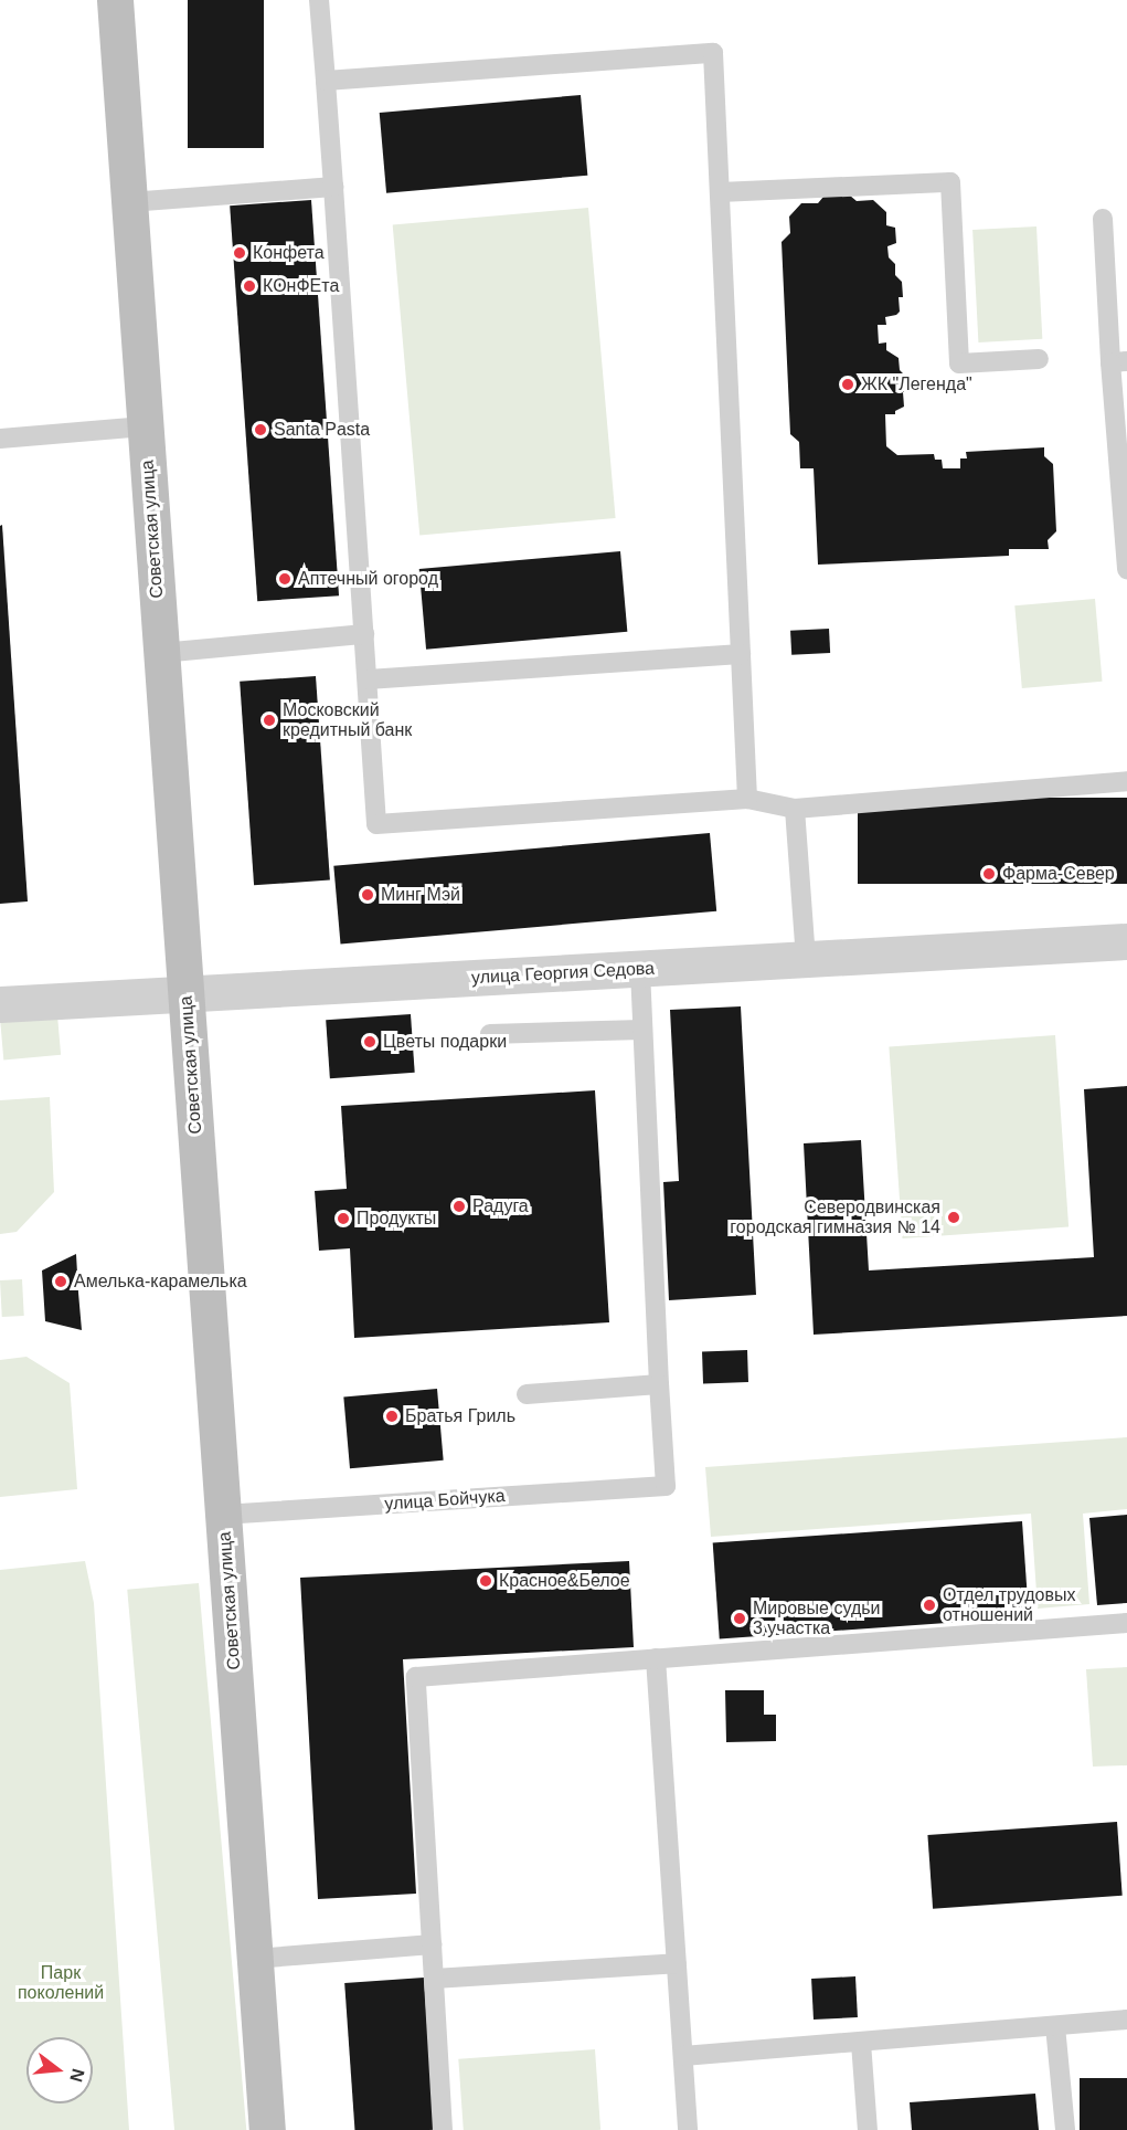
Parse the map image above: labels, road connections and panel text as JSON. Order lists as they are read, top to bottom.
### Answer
{
  "streets": {
    "street": ["Советская улица", "улица Георгия Седова"],
    "lane": ["улица Бойчука"]
  },
  "crossings": [
    ["Советская улица", "улица Георгия Седова"],
    ["Советская улица", "улица Бойчука"]
  ],
  "parks": ["Парк поколений"],
  "places": [
    "Конфета",
    "КОнФЕта",
    "ЖК \"Легенда\"",
    "Santa Pasta",
    "Аптечный огород",
    "Московский кредитный банк",
    "Фарма-Север",
    "Минг Мэй",
    "Цветы подарки",
    "Радуга",
    "Северодвинская городская гимназия № 14",
    "Продукты",
    "Амелька-карамелька",
    "Братья Гриль",
    "Красное&Белое",
    "Отдел трудовых отношений",
    "Мировые судьи 3 участка"
  ],
  "north": "right"
}
